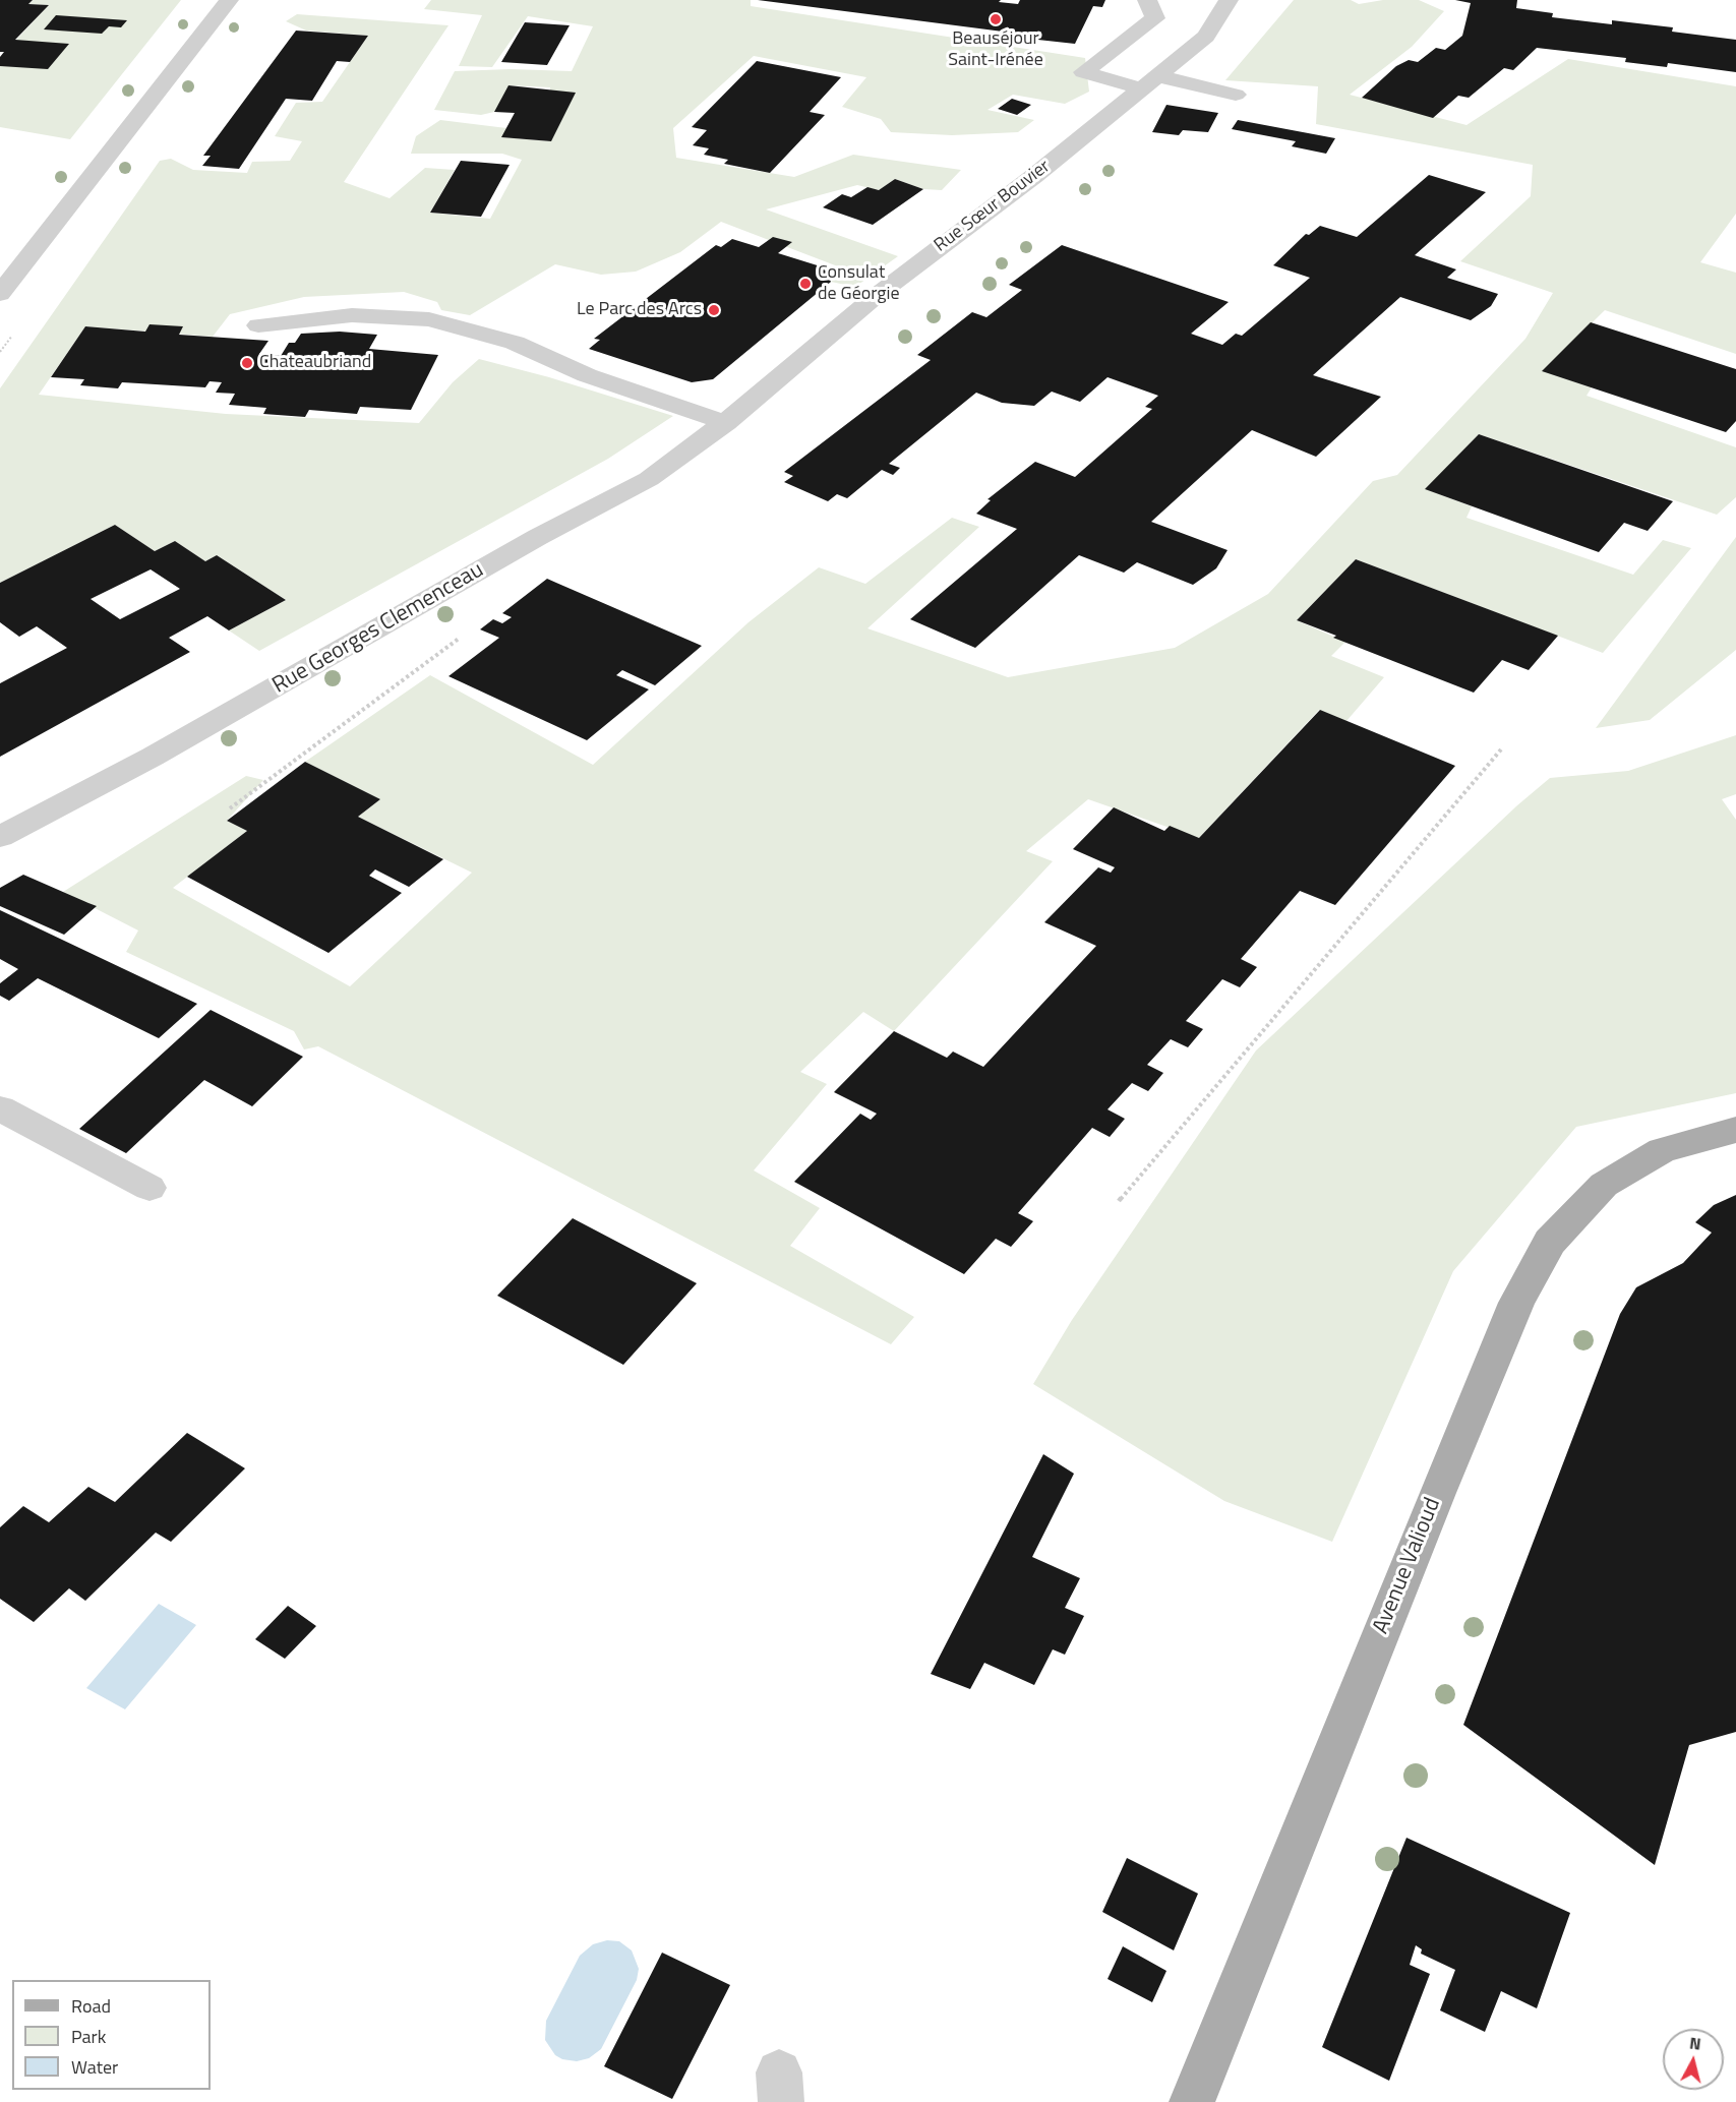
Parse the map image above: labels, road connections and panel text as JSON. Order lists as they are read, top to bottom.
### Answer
{
  "streets": {
    "main road": ["Avenue Valioud"],
    "street": ["Rue Sœur Bouvier", "Rue Georges Clemenceau"]
  },
  "crossings": [
    ["Rue Sœur Bouvier", "Rue Georges Clemenceau"]
  ],
  "places": [
    "Beauséjour Saint-Irénée",
    "Consulat de Géorgie",
    "Le Parc des Arcs",
    "Chateaubriand"
  ],
  "legend": ["Road", "Park", "Water"],
  "north": "top"
}
